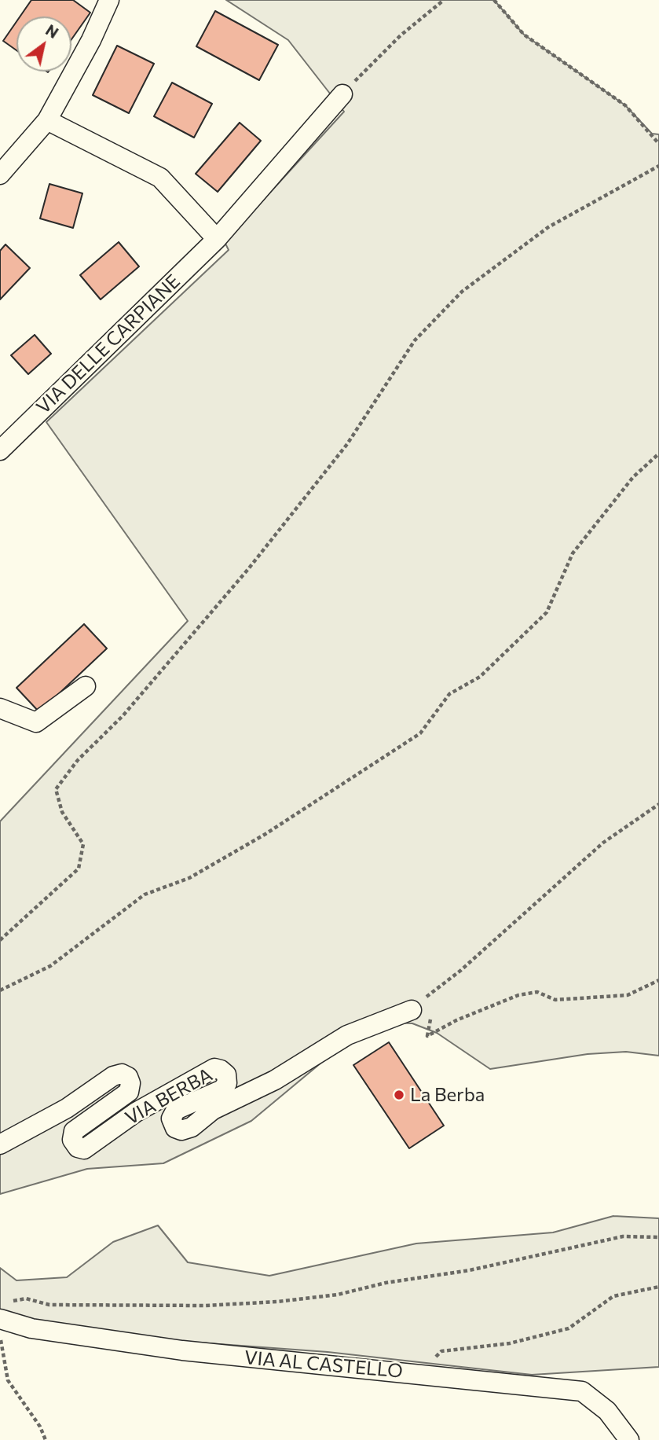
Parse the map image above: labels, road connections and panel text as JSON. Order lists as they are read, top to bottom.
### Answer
{
  "streets": {
    "street": ["VIA DELLE CARPIANE", "VIA BERBA", "VIA AL CASTELLO"]
  },
  "places": ["La Berba"],
  "north": "top right"
}
